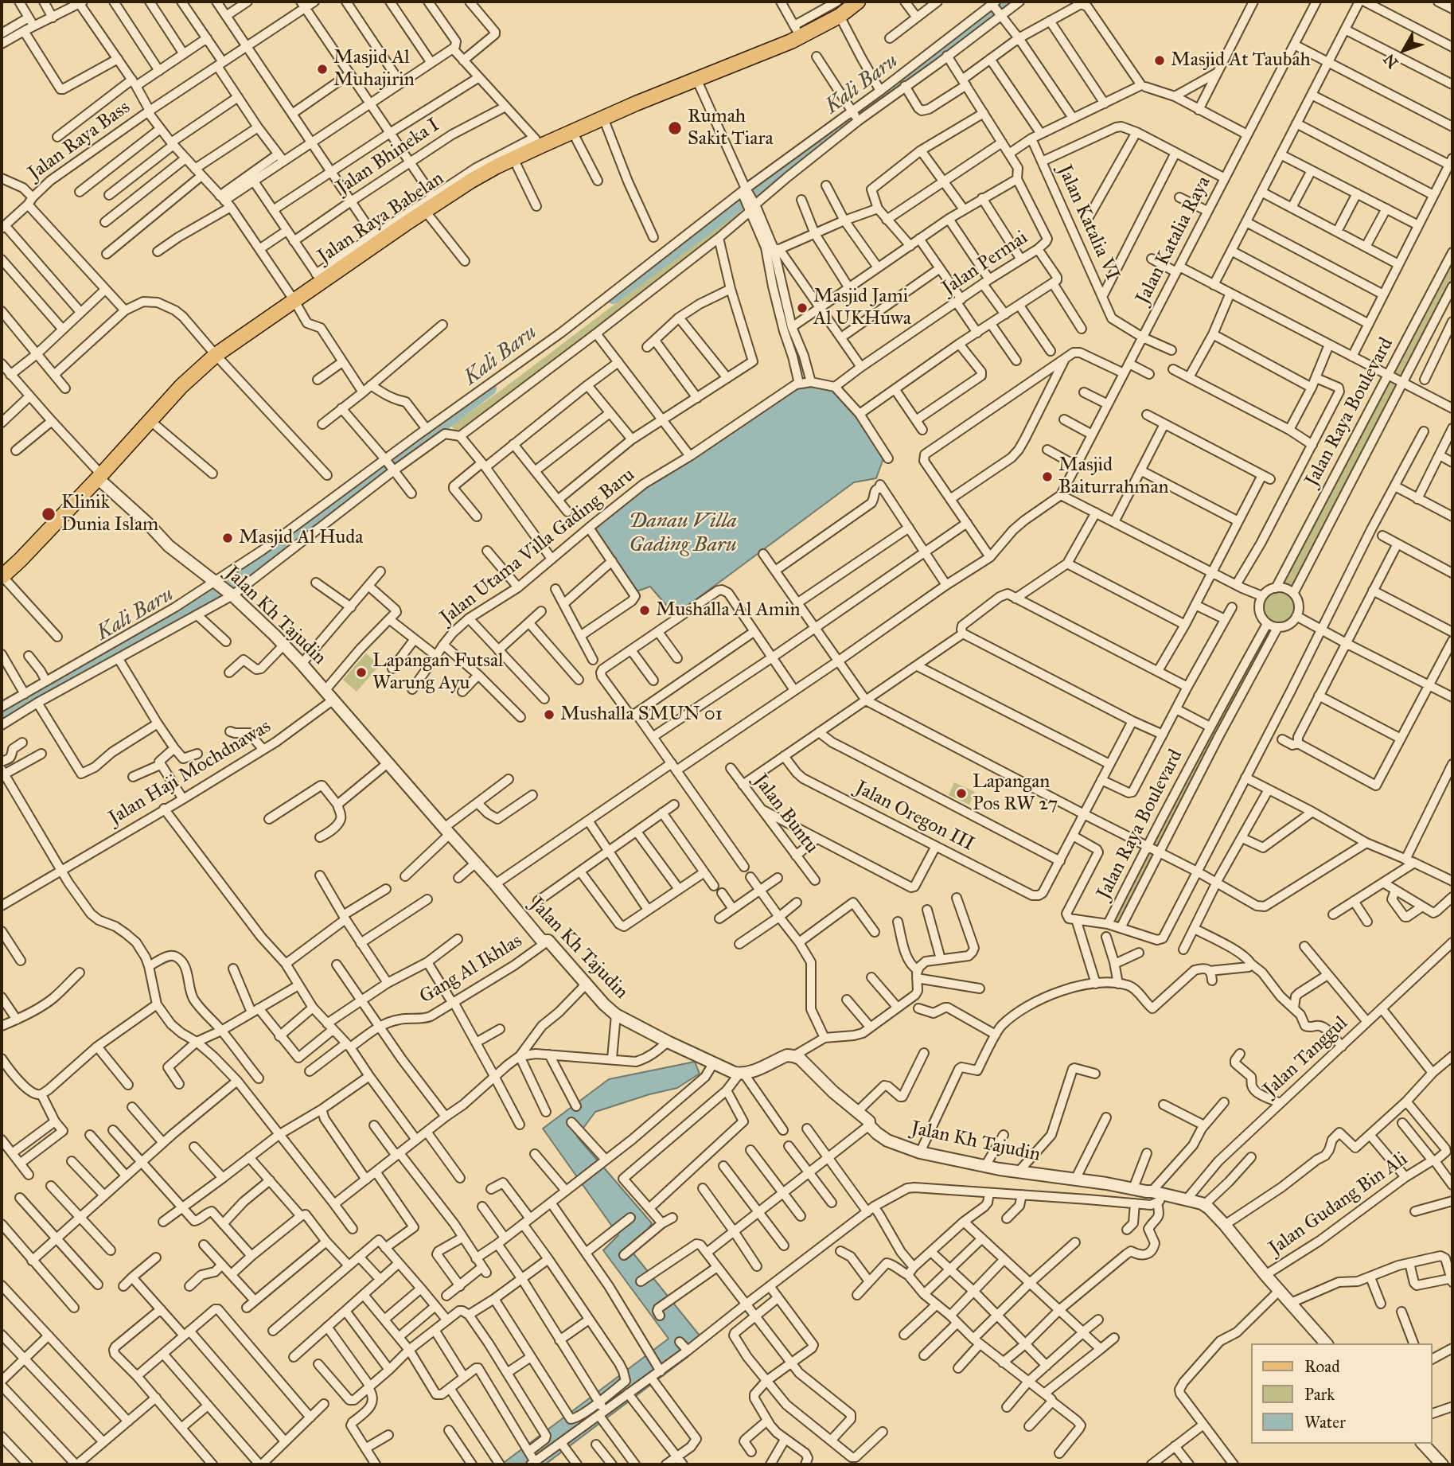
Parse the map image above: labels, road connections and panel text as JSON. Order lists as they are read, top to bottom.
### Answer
{
  "streets": {
    "main road": ["Jalan Raya Babelan"],
    "street": [
      "Jalan Raya Bass",
      "Jalan Bhineka I",
      "Jalan Katalia VI",
      "Jalan Katalia Raya",
      "Jalan Permai",
      "Jalan Raya Boulevard",
      "Jalan Utama Villa Gading Baru",
      "Jalan Kh Tajudin",
      "Jalan Haji Mochdnawas",
      "Jalan Buntu",
      "Jalan Oregon III",
      "Gang Al Ikhlas",
      "Jalan Tanggul",
      "Jalan Gudang Bin Ali"
    ]
  },
  "crossings": [
    ["Jalan Raya Babelan", "Jalan Kh Tajudin"],
    ["Jalan Katalia VI", "Jalan Katalia Raya"],
    ["Jalan Kh Tajudin", "Jalan Haji Mochdnawas"],
    ["Jalan Kh Tajudin", "Gang Al Ikhlas"],
    ["Jalan Kh Tajudin", "Jalan Tanggul"]
  ],
  "water": ["Kali Baru", "Danau Villa Gading Baru"],
  "places": [
    "Masjid At Taubah",
    "Masjid Al Muhajirin",
    "Rumah Sakit Tiara",
    "Masjid Jami Al UKHuwa",
    "Masjid Baiturrahman",
    "Klinik Dunia Islam",
    "Masjid Al Huda",
    "Mushalla Al Amin",
    "Lapangan Futsal Warung Ayu",
    "Mushalla SMUN 01",
    "Lapangan Pos RW 27"
  ],
  "legend": ["Road", "Park", "Water"],
  "north": "bottom left"
}
